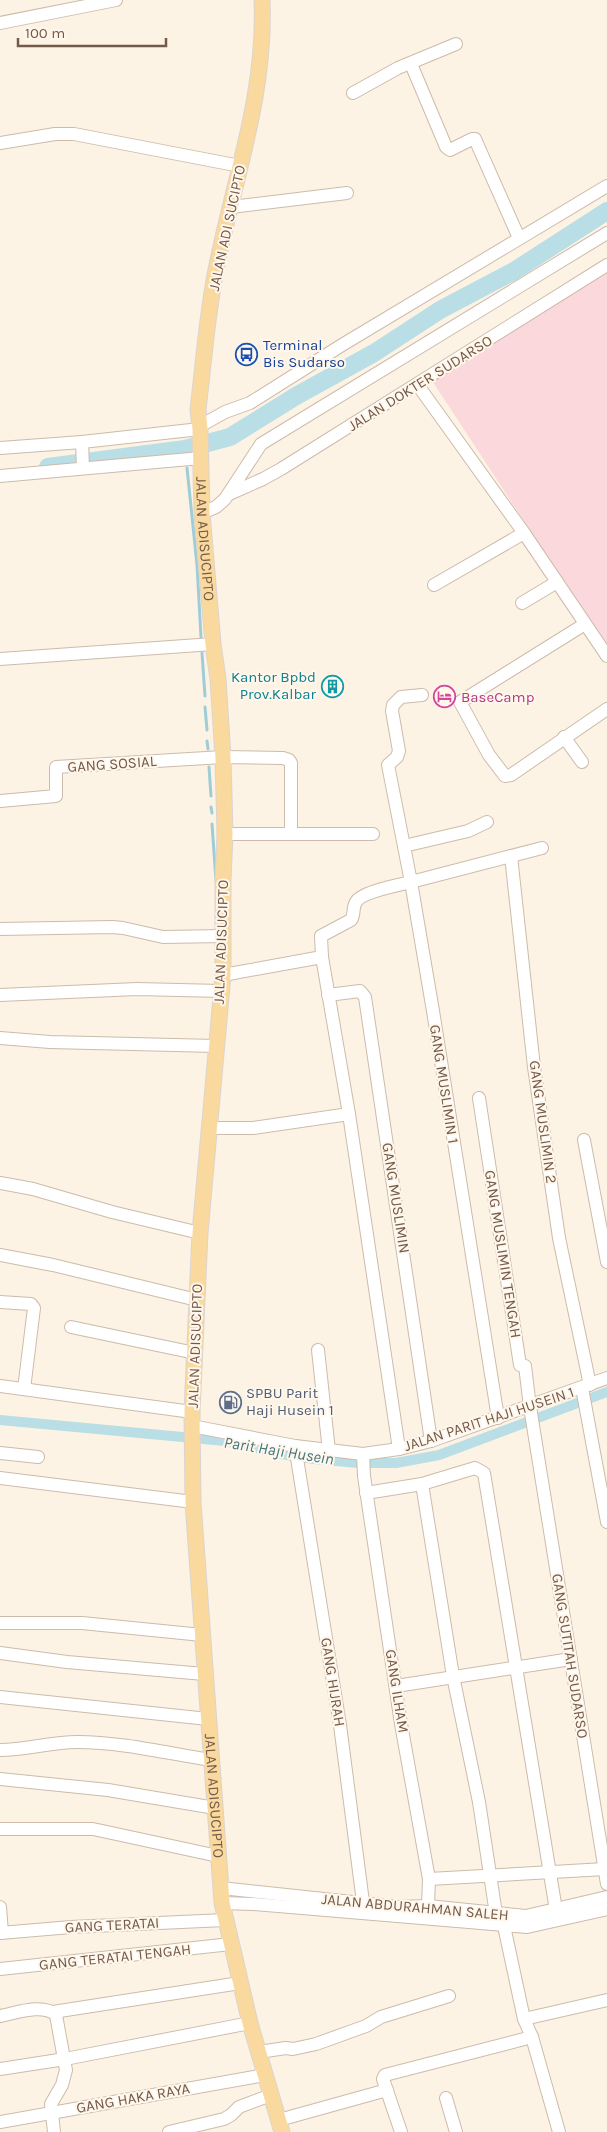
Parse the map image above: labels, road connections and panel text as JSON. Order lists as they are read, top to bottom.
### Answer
{
  "streets": {
    "main road": ["JALAN ADI SUCIPTO", "JALAN ADISUCIPTO"],
    "street": [
      "JALAN DOKTER SUDARSO",
      "GANG SOSIAL",
      "GANG MUSLIMIN 1",
      "GANG MUSLIMIN 2",
      "GANG MUSLIMIN",
      "GANG MUSLIMIN TENGAH",
      "JALAN PARIT HAJI HUSEIN 1",
      "GANG SUTITAH SUDARSO",
      "GANG HIJRAH",
      "GANG ILHAM",
      "JALAN ABDURAHMAN SALEH",
      "GANG TERATAI",
      "GANG TERATAI TENGAH",
      "GANG HAKA RAYA"
    ]
  },
  "crossings": [
    ["JALAN ADI SUCIPTO", "JALAN ADISUCIPTO"],
    ["JALAN ADISUCIPTO", "GANG SOSIAL"],
    ["JALAN ADISUCIPTO", "JALAN PARIT HAJI HUSEIN 1"],
    ["JALAN ADISUCIPTO", "JALAN ABDURAHMAN SALEH"],
    ["JALAN ADISUCIPTO", "GANG TERATAI"],
    ["JALAN ADISUCIPTO", "GANG TERATAI TENGAH"],
    ["JALAN ADISUCIPTO", "GANG HAKA RAYA"],
    ["GANG MUSLIMIN 1", "JALAN PARIT HAJI HUSEIN 1"],
    ["GANG MUSLIMIN 2", "JALAN PARIT HAJI HUSEIN 1"],
    ["GANG MUSLIMIN", "JALAN PARIT HAJI HUSEIN 1"],
    ["GANG MUSLIMIN TENGAH", "JALAN PARIT HAJI HUSEIN 1"],
    ["GANG MUSLIMIN TENGAH", "GANG SUTITAH SUDARSO"],
    ["JALAN PARIT HAJI HUSEIN 1", "GANG HIJRAH"],
    ["JALAN PARIT HAJI HUSEIN 1", "GANG ILHAM"],
    ["GANG HIJRAH", "JALAN ABDURAHMAN SALEH"],
    ["GANG ILHAM", "JALAN ABDURAHMAN SALEH"]
  ],
  "water": ["Parit Haji Husein"],
  "places": {
    "bus stop": ["Terminal Bis Sudarso"],
    "building": ["Kantor Bpbd Prov.Kalbar"],
    "hotel": ["BaseCamp"],
    "fuel station": ["SPBU Parit Haji Husein 1"]
  },
  "scale_bar": "100 m"
}
